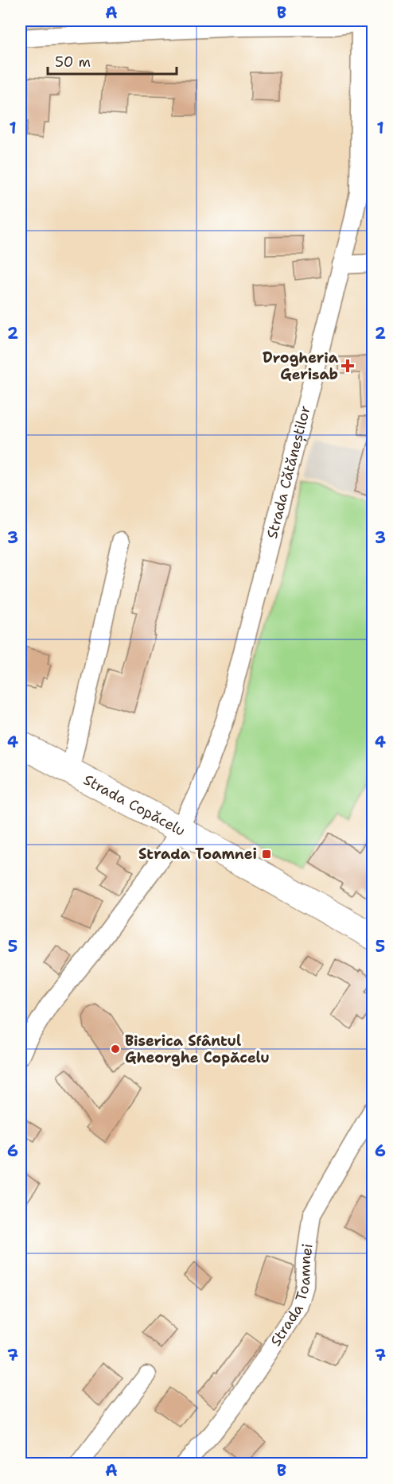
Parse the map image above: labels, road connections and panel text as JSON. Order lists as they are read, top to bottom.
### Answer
{
  "streets": {
    "main road": ["Strada Copăcelu"],
    "street": ["Strada Cătăneștilor", "Strada Toamnei"]
  },
  "crossings": [
    ["Strada Cătăneștilor", "Strada Copăcelu"]
  ],
  "places": {
    "health": ["Drogheria Gerisab"],
    "transit": ["Strada Toamnei"],
    "other": ["Biserica Sfântul Gheorghe Copăcelu"]
  },
  "scale_bar": "50 m",
  "grid": {
    "columns": ["A", "B"],
    "rows": [
      "1",
      "2",
      "3",
      "4",
      "5",
      "6",
      "7"
    ]
  }
}
